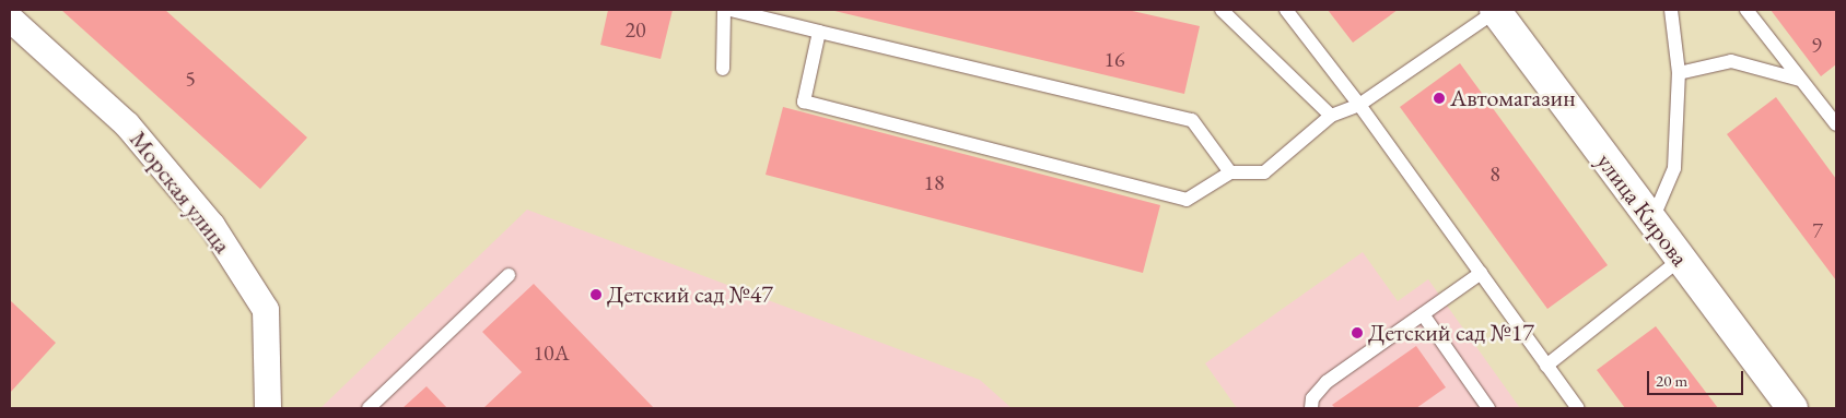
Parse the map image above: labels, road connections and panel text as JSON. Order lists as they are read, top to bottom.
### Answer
{
  "streets": {
    "street": ["Морская улица", "улица Кирова"]
  },
  "places": ["Автомагазин", "Детский сад №47", "Детский сад №17"],
  "house_numbers": [
    "20",
    "9",
    "16",
    "5",
    "8",
    "18",
    "7",
    "10А"
  ],
  "scale_bar": "20 m"
}
